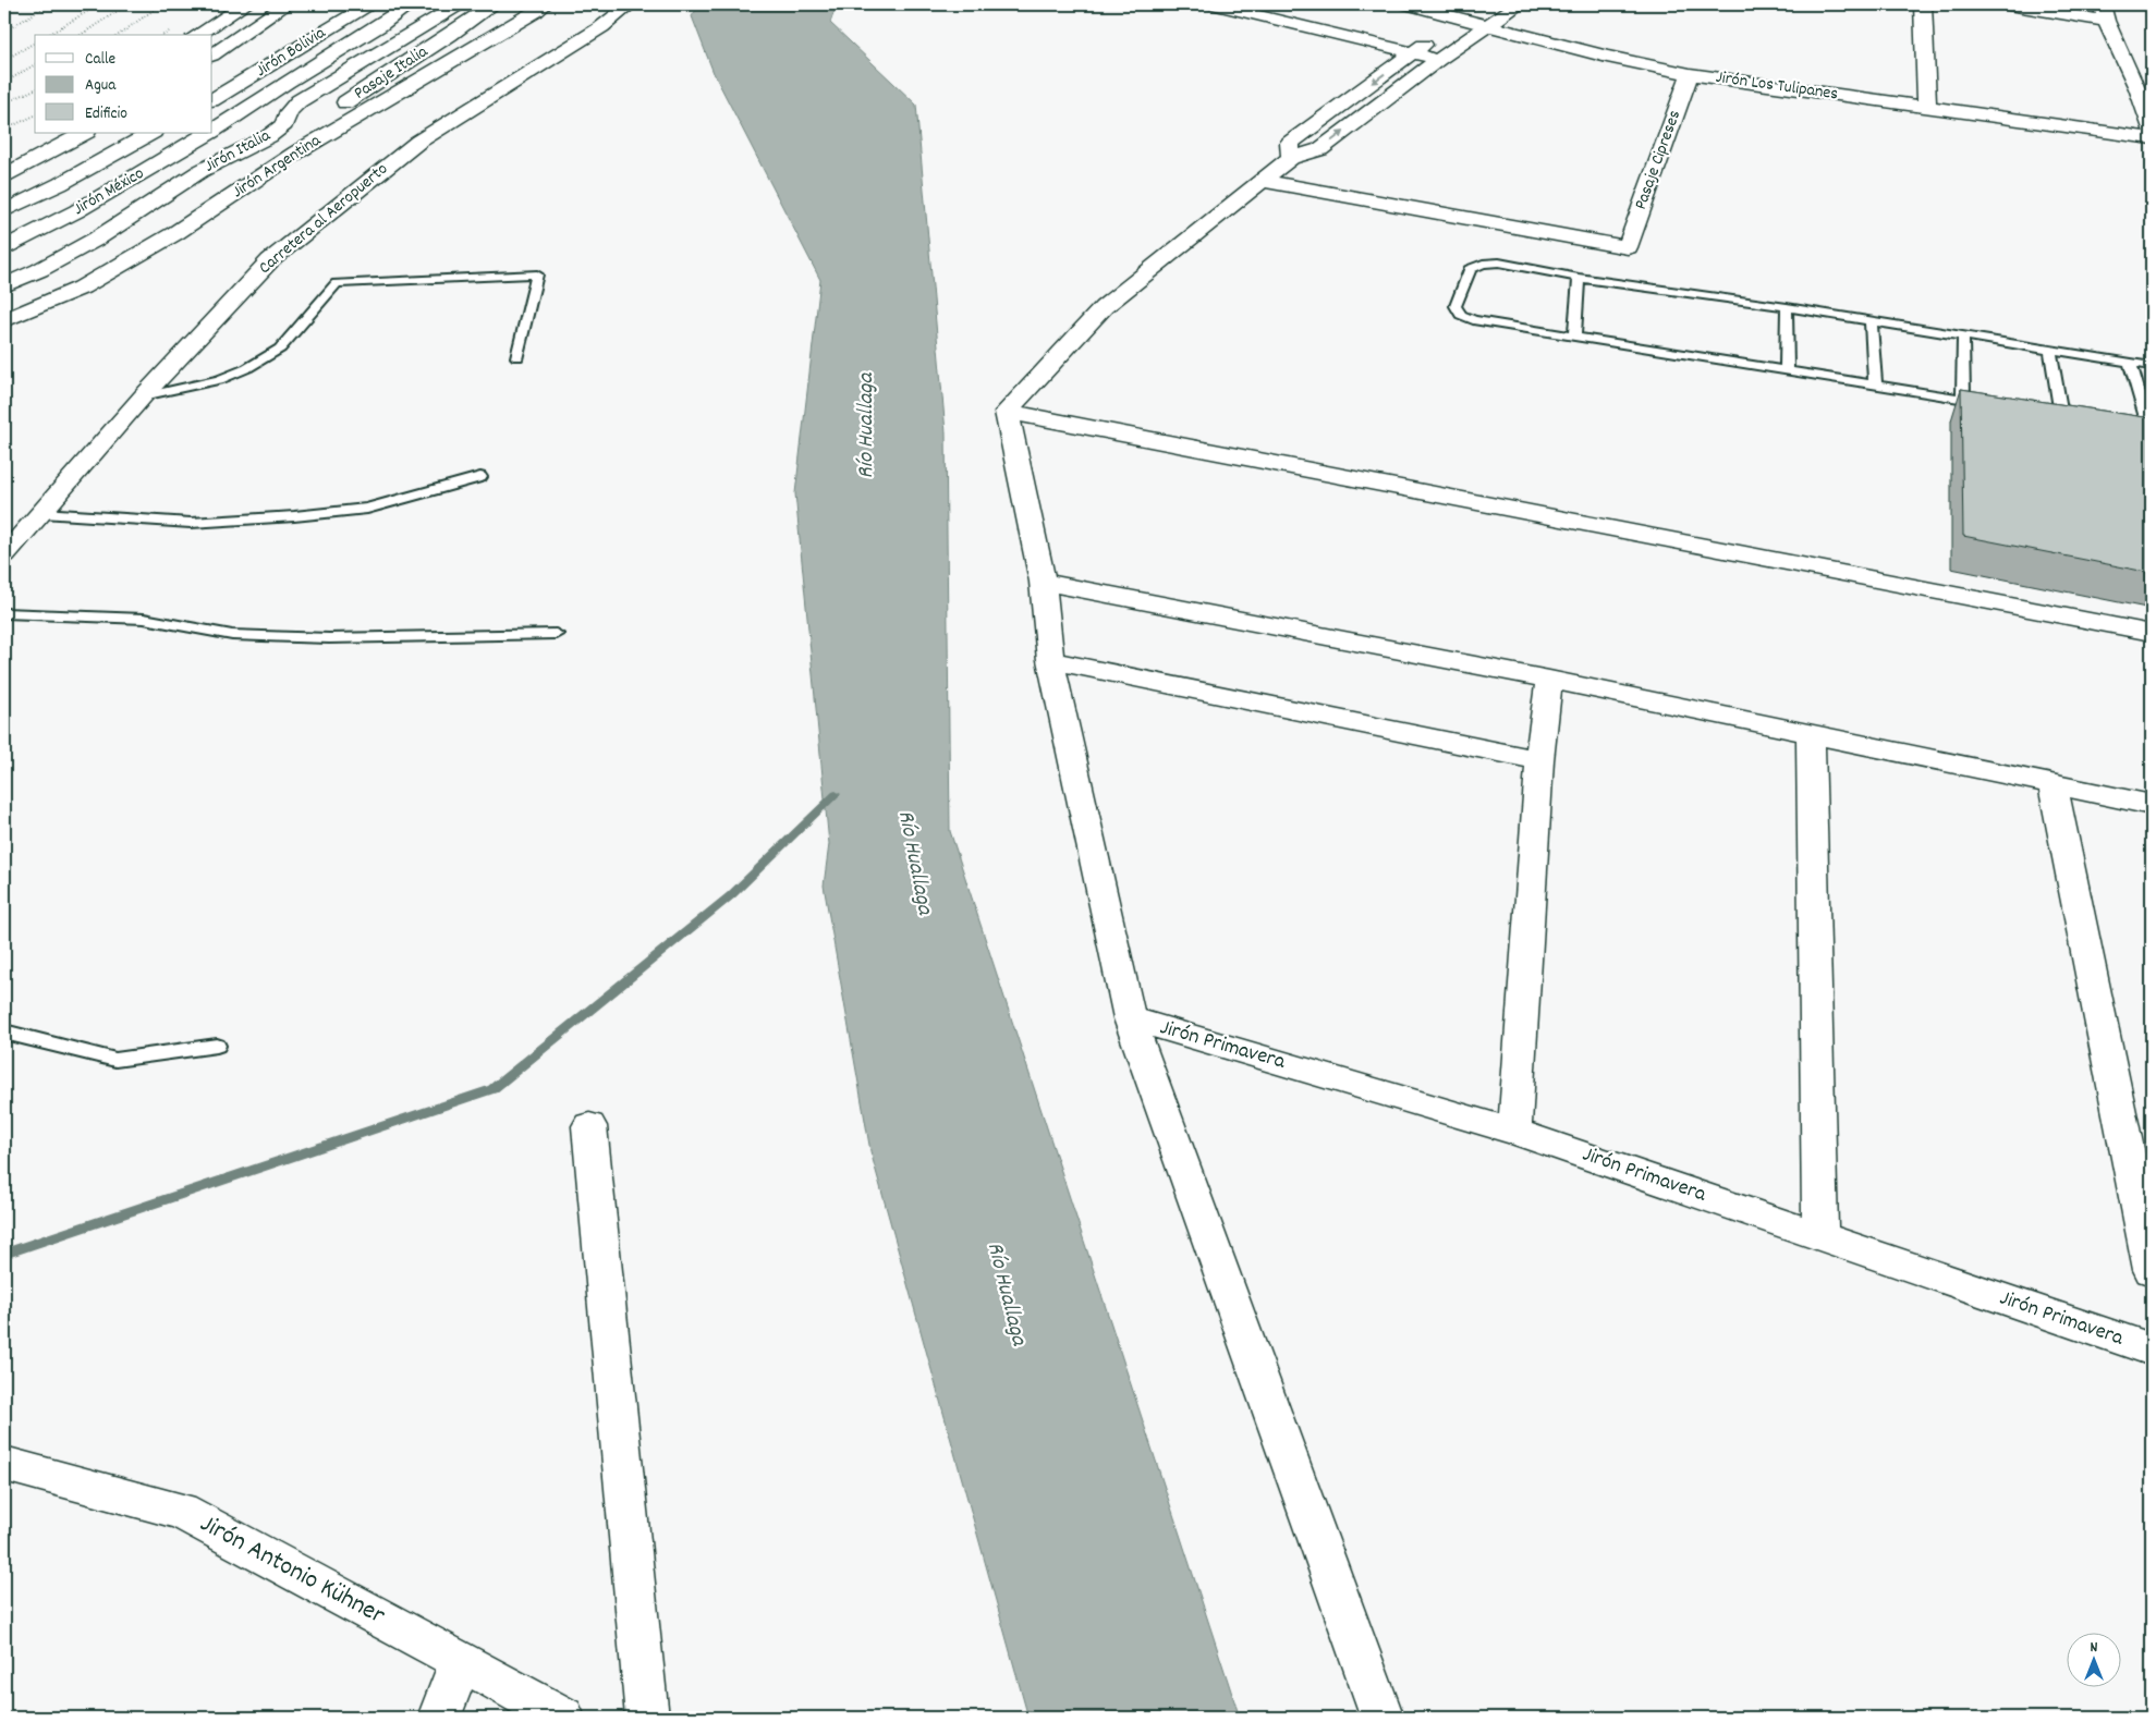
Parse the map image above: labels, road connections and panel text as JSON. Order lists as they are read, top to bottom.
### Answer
{
  "streets": {
    "street": [
      "Jirón Bolivia",
      "Pasaje Italia",
      "Jirón Los Tulipanes",
      "Jirón Italia",
      "Pasaje Cipreses",
      "Jirón Argentina",
      "Jirón México",
      "Carretera al Aeropuerto",
      "Jirón Primavera",
      "Jirón Antonio Kühner"
    ]
  },
  "crossings": [
    ["Pasaje Italia", "Jirón Argentina"],
    ["Jirón Los Tulipanes", "Pasaje Cipreses"]
  ],
  "water": ["Río Huallaga"],
  "legend": ["Calle", "Agua", "Edificio"],
  "north": "top"
}
